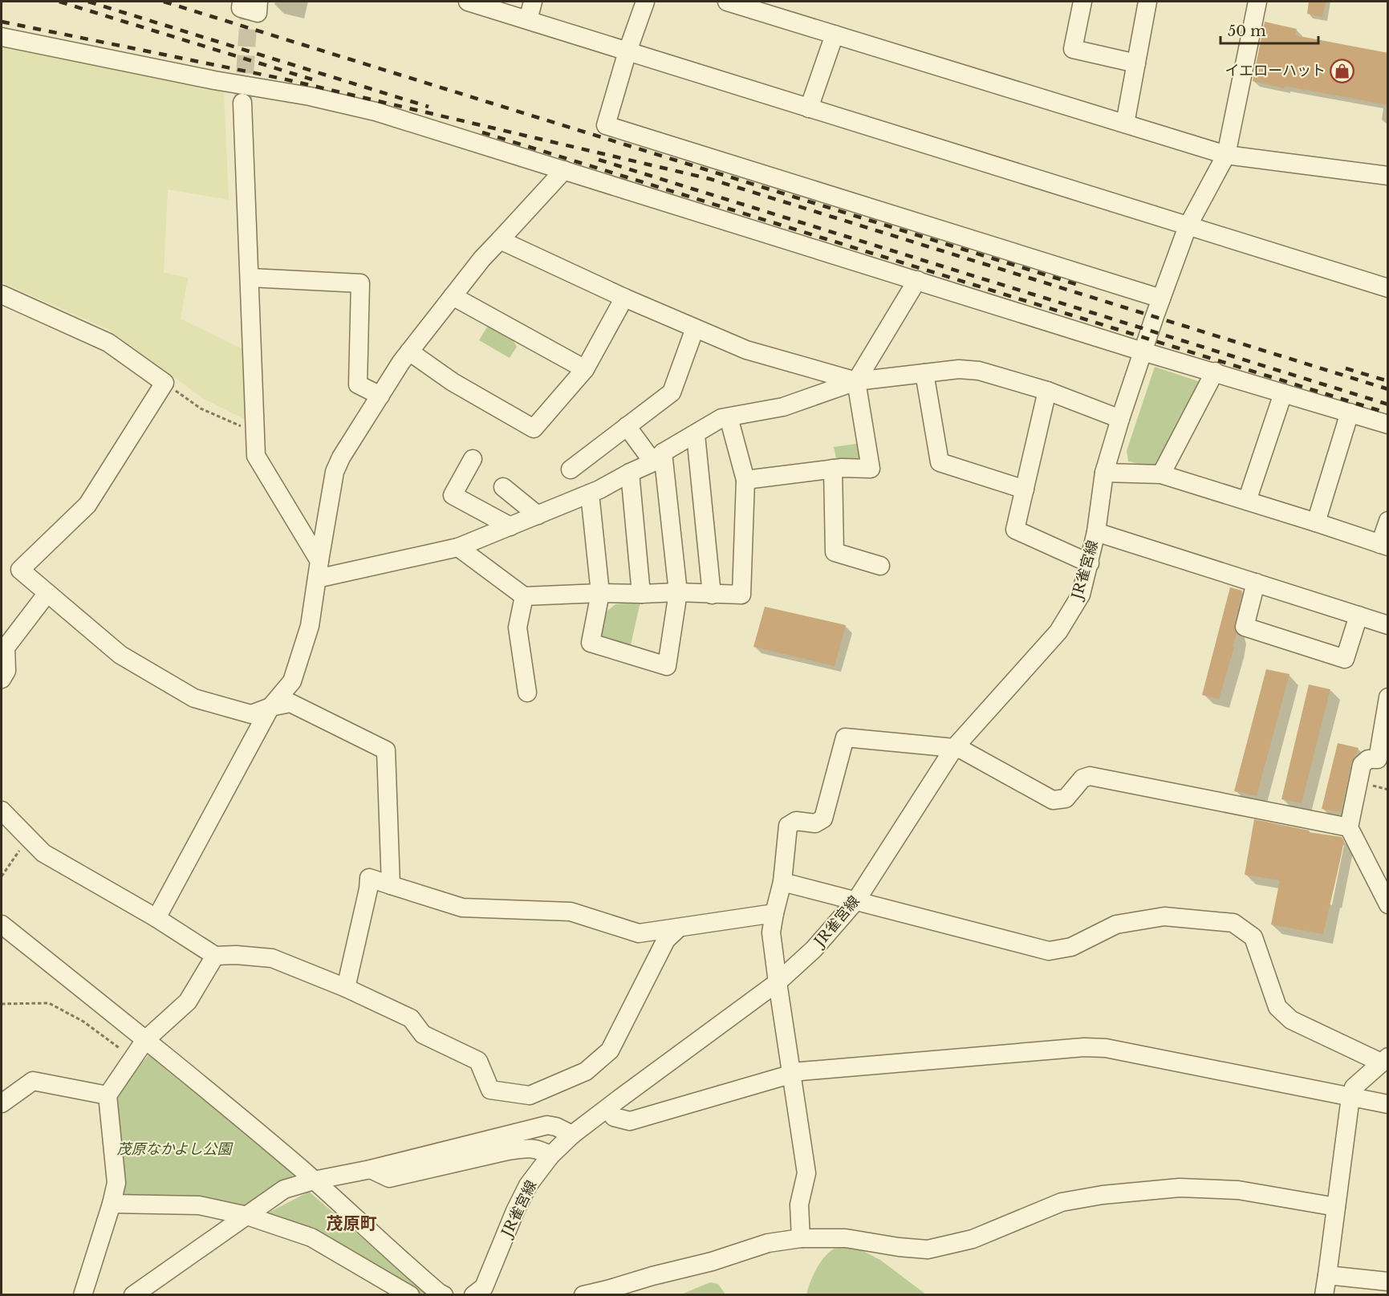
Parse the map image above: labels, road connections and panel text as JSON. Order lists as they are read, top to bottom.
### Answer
{
  "streets": {
    "street": ["JR雀宮線"]
  },
  "districts": ["茂原町"],
  "parks": ["茂原なかよし公園"],
  "places": {
    "shop": ["イエローハット"]
  },
  "scale_bar": "50 m"
}
